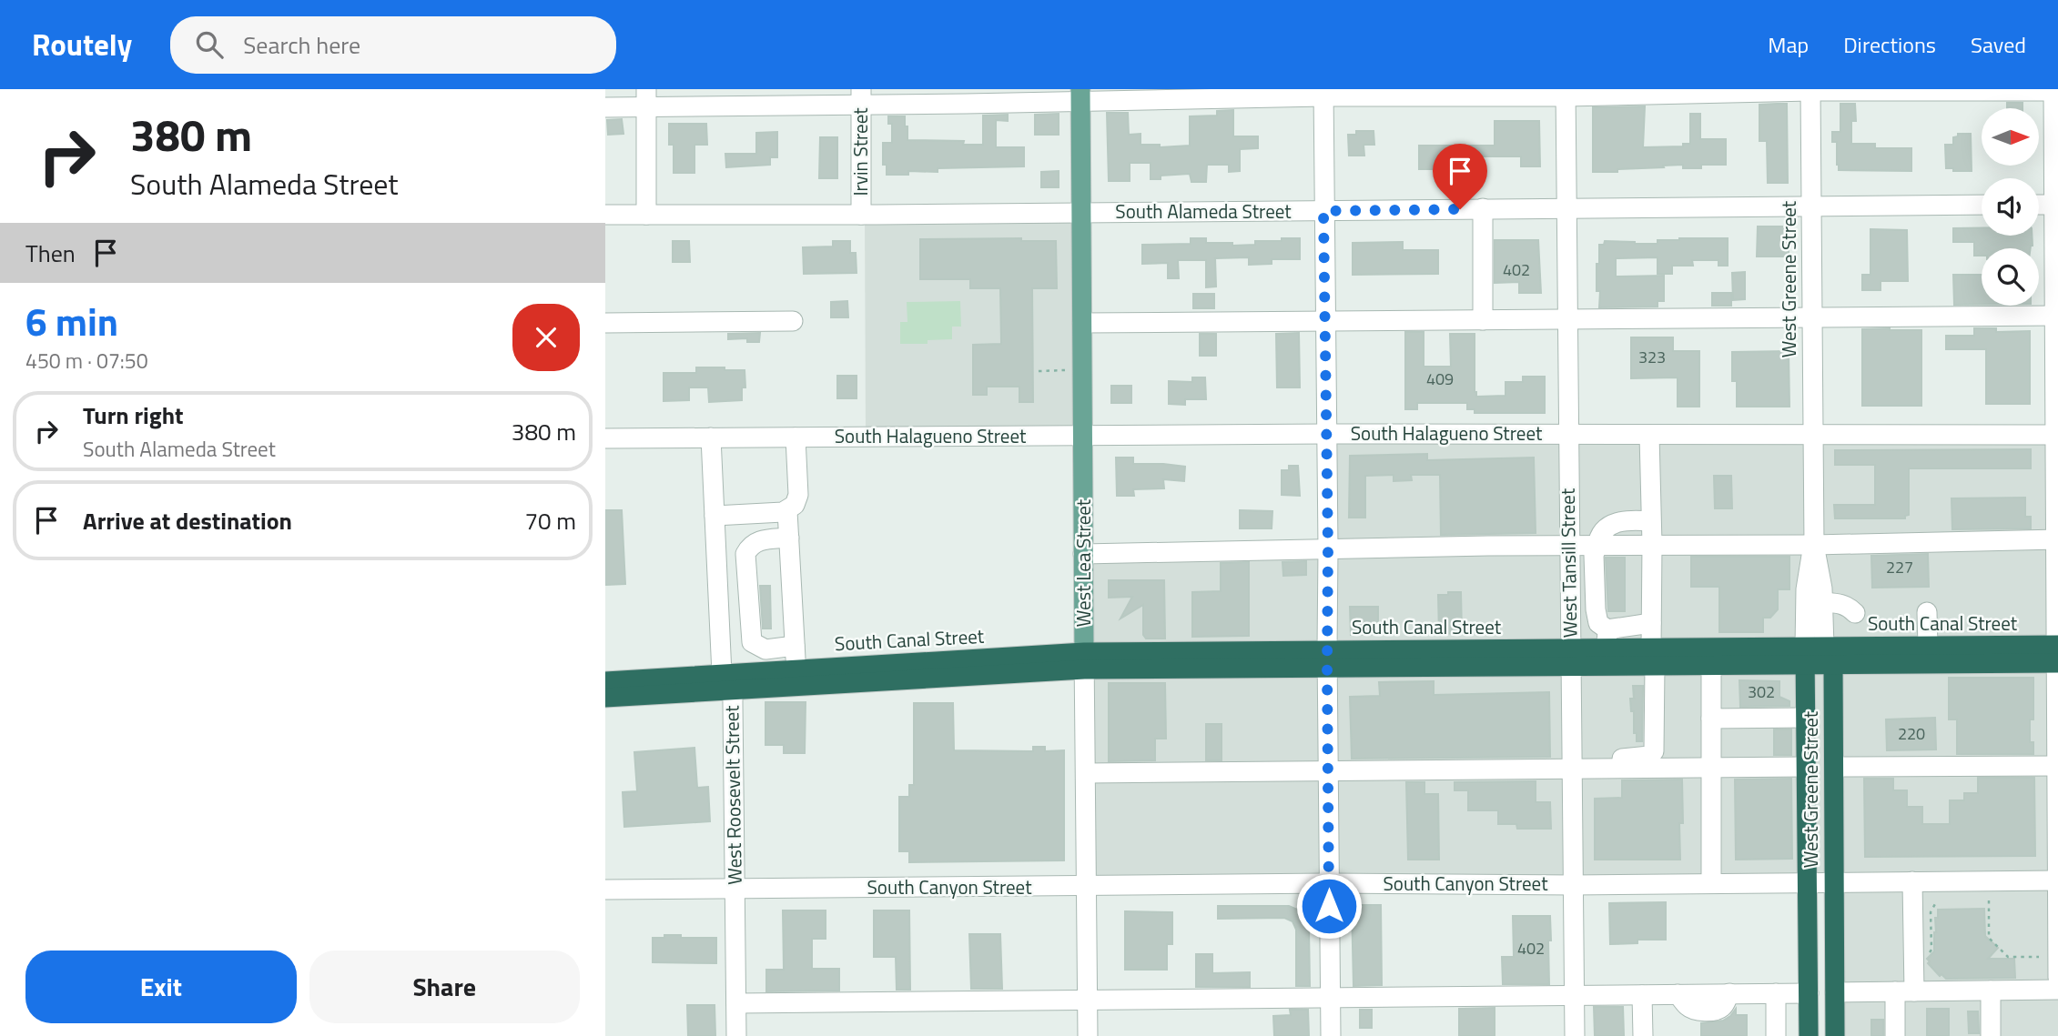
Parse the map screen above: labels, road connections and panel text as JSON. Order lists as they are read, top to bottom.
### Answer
{
  "streets": {
    "highway": ["West Greene Street", "South Canal Street"],
    "main road": ["West Lea Street"],
    "street": [
      "Irvin Street",
      "South Alameda Street",
      "South Halagueno Street",
      "West Tansill Street",
      "West Roosevelt Street",
      "South Canyon Street"
    ]
  },
  "crossings": [
    ["Irvin Street", "South Alameda Street"],
    ["South Alameda Street", "West Greene Street"],
    ["South Alameda Street", "West Lea Street"],
    ["South Alameda Street", "West Tansill Street"],
    ["West Greene Street", "South Halagueno Street"],
    ["West Greene Street", "South Canal Street"],
    ["West Greene Street", "South Canyon Street"],
    ["South Halagueno Street", "West Lea Street"],
    ["South Halagueno Street", "West Tansill Street"],
    ["South Halagueno Street", "West Roosevelt Street"],
    ["West Lea Street", "South Canal Street"],
    ["West Lea Street", "South Canyon Street"],
    ["West Tansill Street", "South Canal Street"],
    ["West Tansill Street", "South Canyon Street"],
    ["South Canal Street", "West Roosevelt Street"],
    ["West Roosevelt Street", "South Canyon Street"]
  ],
  "house_numbers": [
    "402",
    "323",
    "409",
    "227",
    "302",
    "220",
    "402"
  ],
  "north": "right",
  "page": {
    "header": "Routely",
    "search": "Search here",
    "nav": ["Map", "Directions", "Saved"],
    "turn": ["380 m", "South Alameda Street"],
    "then": "Then",
    "heading": ["6 min", "450 m · 07:50"],
    "list": [
      {
        "name": "Turn right",
        "note": "South Alameda Street",
        "value": "380 m"
      },
      {
        "name": "Arrive at destination",
        "value": "70 m"
      }
    ],
    "buttons": ["Exit", "Share"]
  }
}
